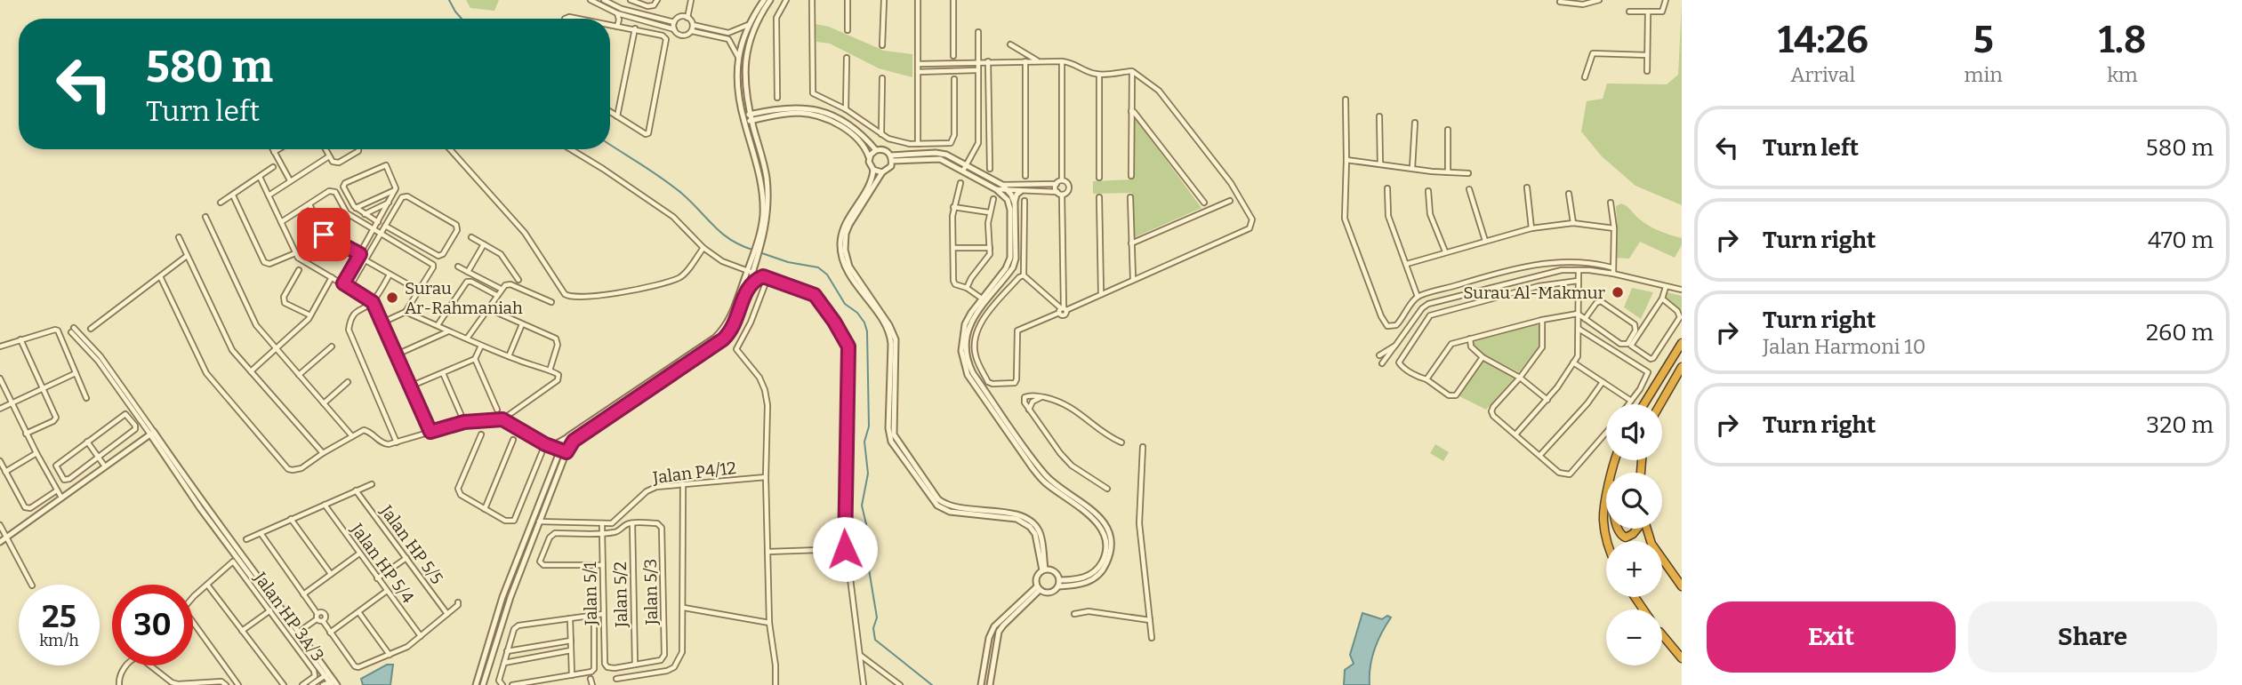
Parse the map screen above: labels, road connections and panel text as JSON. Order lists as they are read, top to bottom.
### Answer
{
  "streets": {
    "street": [
      "Jalan P4/12",
      "Jalan HP 5/5",
      "Jalan HP 5/4",
      "Jalan 5/3",
      "Jalan 5/1",
      "Jalan 5/2",
      "Jalan HP 3A/3"
    ]
  },
  "crossings": [
    ["Jalan P4/12", "Jalan 5/1"],
    ["Jalan 5/3", "Jalan 5/1"],
    ["Jalan 5/3", "Jalan 5/2"]
  ],
  "places": ["Surau Al-Makmur", "Surau Ar-Rahmaniah"],
  "page": {
    "eta": [
      "14:26",
      "Arrival",
      "5",
      "min",
      "1.8",
      "km"
    ],
    "turn": ["580 m", "Turn left"],
    "list": [
      {
        "name": "Turn left",
        "value": "580 m"
      },
      {
        "name": "Turn right",
        "value": "470 m"
      },
      {
        "name": "Turn right",
        "note": "Jalan Harmoni 10",
        "value": "260 m"
      },
      {
        "name": "Turn right",
        "value": "320 m"
      }
    ],
    "map_buttons": ["+", "−"],
    "speed": "25 km/h",
    "limit": "30",
    "buttons": ["Exit", "Share"]
  }
}
